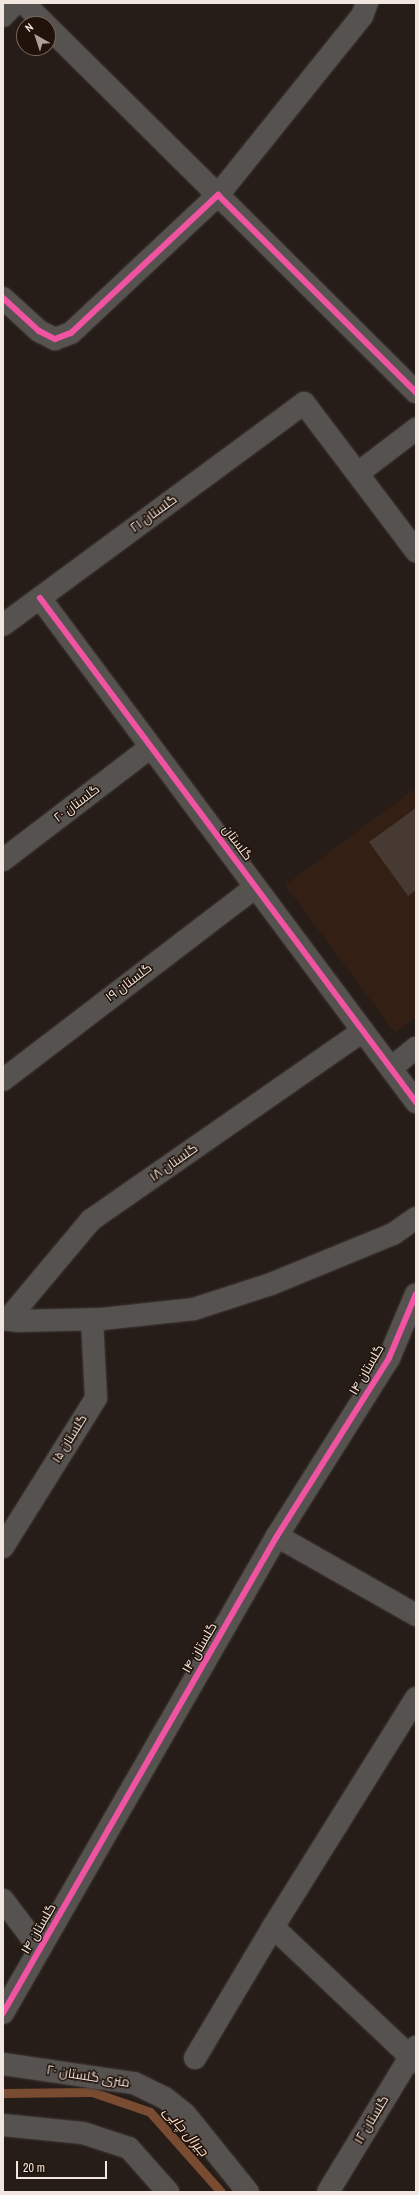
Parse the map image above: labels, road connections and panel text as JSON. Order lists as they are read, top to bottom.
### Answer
{
  "streets": {
    "street": [
      "گلستان ۲۱",
      "گلستان ۲۰",
      "گلستان",
      "گلستان ۱۹",
      "گلستان ۱۸",
      "گلستان ۱۴",
      "گلستان ۱۵",
      "۲۰ متری گلستان",
      "گلستان ۱۲"
    ]
  },
  "crossings": [
    ["گلستان ۲۱", "گلستان"],
    ["گلستان ۲۰", "گلستان"],
    ["گلستان", "گلستان ۱۹"],
    ["گلستان", "گلستان ۱۸"]
  ],
  "water": ["جیرال چایی"],
  "scale_bar": "20 m",
  "north": "top left"
}
